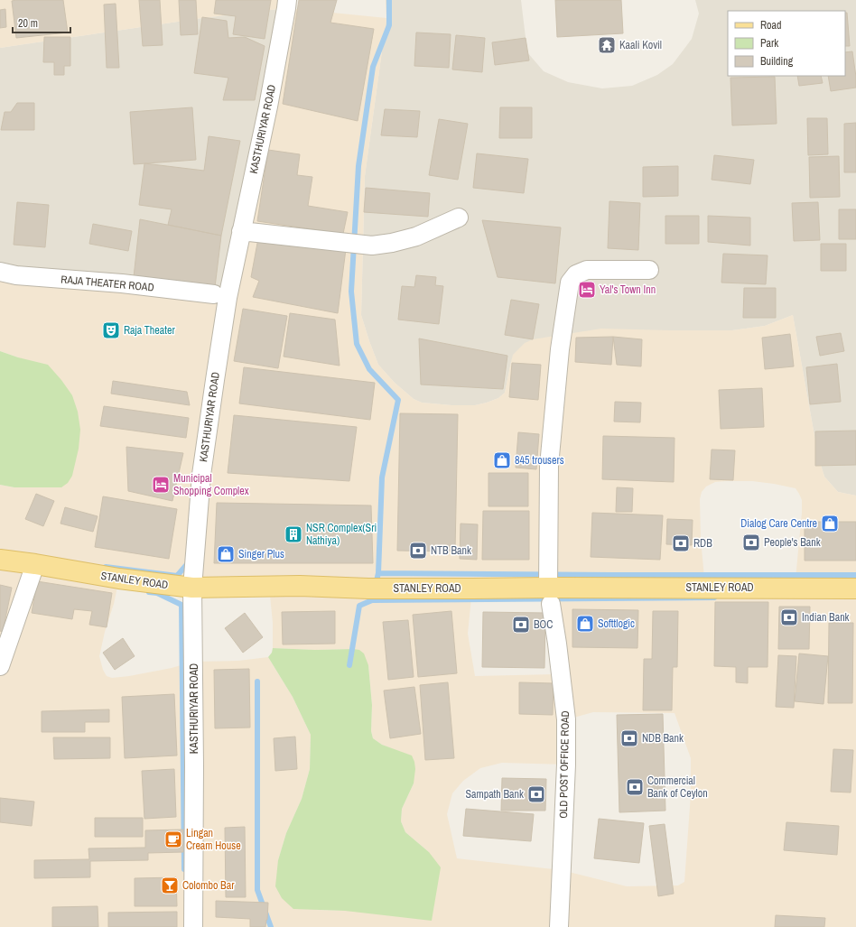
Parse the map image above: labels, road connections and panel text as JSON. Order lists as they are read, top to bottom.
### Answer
{
  "streets": {
    "main road": ["STANLEY ROAD"],
    "street": ["KASTHURIYAR ROAD", "RAJA THEATER ROAD", "OLD POST OFFICE ROAD"]
  },
  "crossings": [
    ["KASTHURIYAR ROAD", "STANLEY ROAD"],
    ["STANLEY ROAD", "OLD POST OFFICE ROAD"]
  ],
  "places": {
    "temple": ["Kaali Kovil"],
    "hotel": ["Yal's Town Inn", "Municipal Shopping Complex"],
    "theatre": ["Raja Theater"],
    "shop": [
      "845 trousers",
      "Dialog Care Centre",
      "Singer Plus",
      "Softtlogic"
    ],
    "building": ["NSR Complex(Sri Nathiya)"],
    "bank": [
      "People's Bank",
      "RDB",
      "NTB Bank",
      "Indian Bank",
      "BOC",
      "NDB Bank",
      "Commercial Bank of Ceylon",
      "Sampath Bank"
    ],
    "cafe": ["Lingan Cream House"],
    "bar": ["Colombo Bar"]
  },
  "legend": ["Road", "Park", "Building"],
  "scale_bar": "20 m"
}
